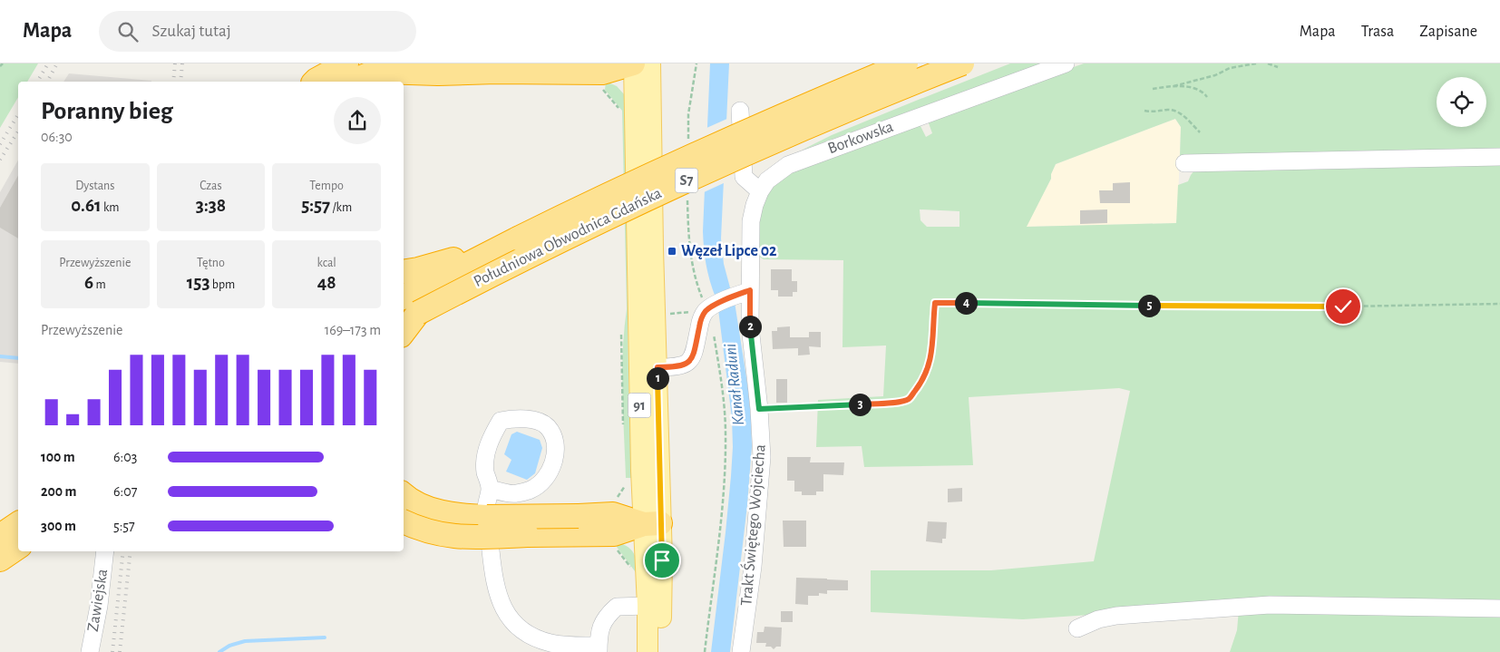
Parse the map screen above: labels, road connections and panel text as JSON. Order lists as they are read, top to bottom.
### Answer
{
  "streets": {
    "highway": ["S7", "Południowa Obwodnica Gdańska"],
    "main road": ["91"],
    "street": ["Borkowska", "Trakt Świętego Wojciecha", "Zawiejska"]
  },
  "crossings": [
    ["Borkowska", "Trakt Świętego Wojciecha"]
  ],
  "water": ["Kanał Raduni"],
  "places": {
    "transit": ["Węzeł Lipce 02"]
  },
  "page": {
    "header": "Mapa",
    "search": "Szukaj tutaj",
    "nav": ["Mapa", "Trasa", "Zapisane"],
    "heading": ["Poranny bieg", "06:30"],
    "stats": [
      ["Dystans", "0.61 km"],
      ["Czas", "3:38"],
      ["Tempo", "5:57 /km"],
      ["Przewyższenie", "6 m"],
      ["Tętno", "153 bpm"],
      ["kcal", "48"]
    ],
    "pins": [
      "4",
      "5",
      "2",
      "1",
      "3"
    ],
    "chart": ["Przewyższenie", "169–173 m"],
    "list": [
      {
        "name": "100 m",
        "note": "6:03"
      },
      {
        "name": "200 m",
        "note": "6:07"
      },
      {
        "name": "300 m",
        "note": "5:57"
      }
    ]
  }
}
